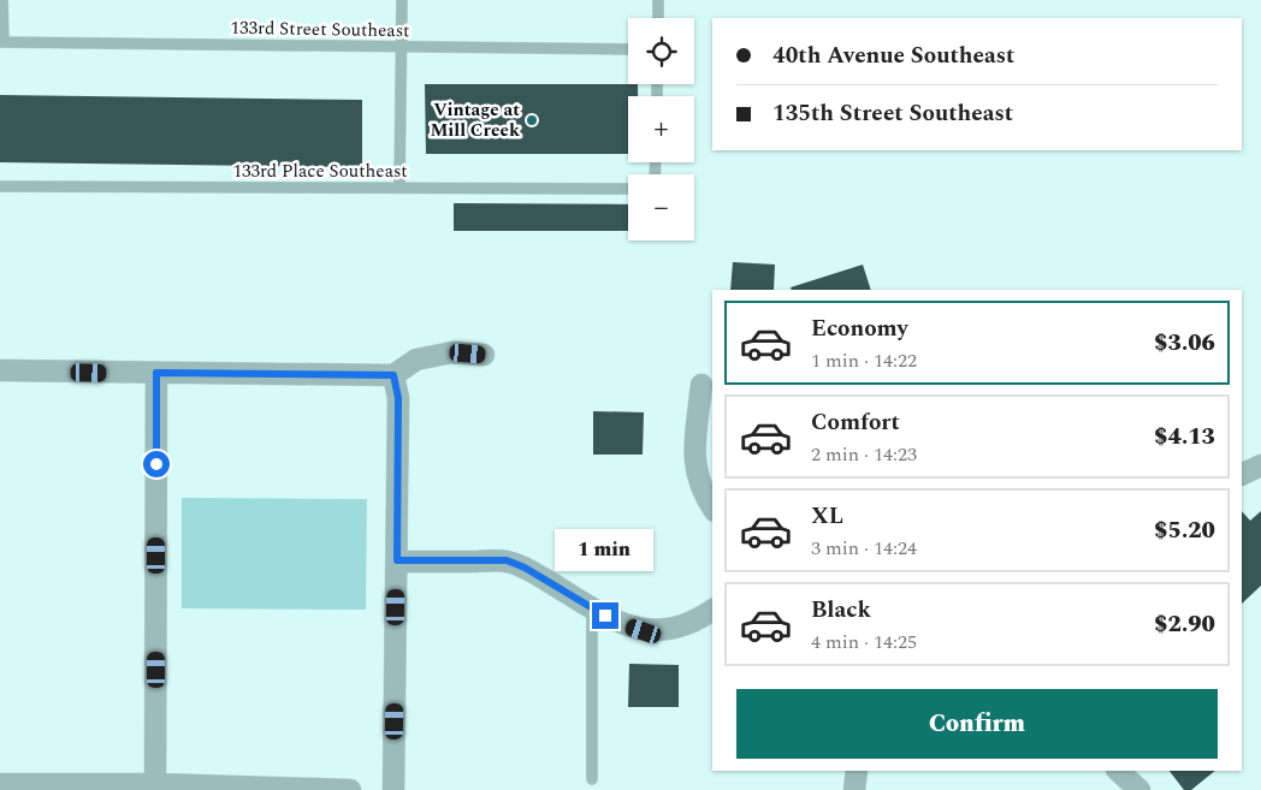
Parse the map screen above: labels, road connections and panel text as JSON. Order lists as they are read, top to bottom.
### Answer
{
  "streets": {
    "lane": ["133rd Street Southeast", "133rd Place Southeast"]
  },
  "places": ["Vintage at Mill Creek"],
  "page": {
    "map_buttons": ["+", "−"],
    "banner": ["40th Avenue Southeast", "135th Street Southeast"],
    "list": [
      {
        "name": "Economy",
        "note": "1 min · 14:22",
        "value": "$3.06"
      },
      {
        "name": "Comfort",
        "note": "2 min · 14:23",
        "value": "$4.13"
      },
      {
        "name": "XL",
        "note": "3 min · 14:24",
        "value": "$5.20"
      },
      {
        "name": "Black",
        "note": "4 min · 14:25",
        "value": "$2.90"
      }
    ],
    "bubble": "1 min",
    "buttons": "Confirm"
  }
}
